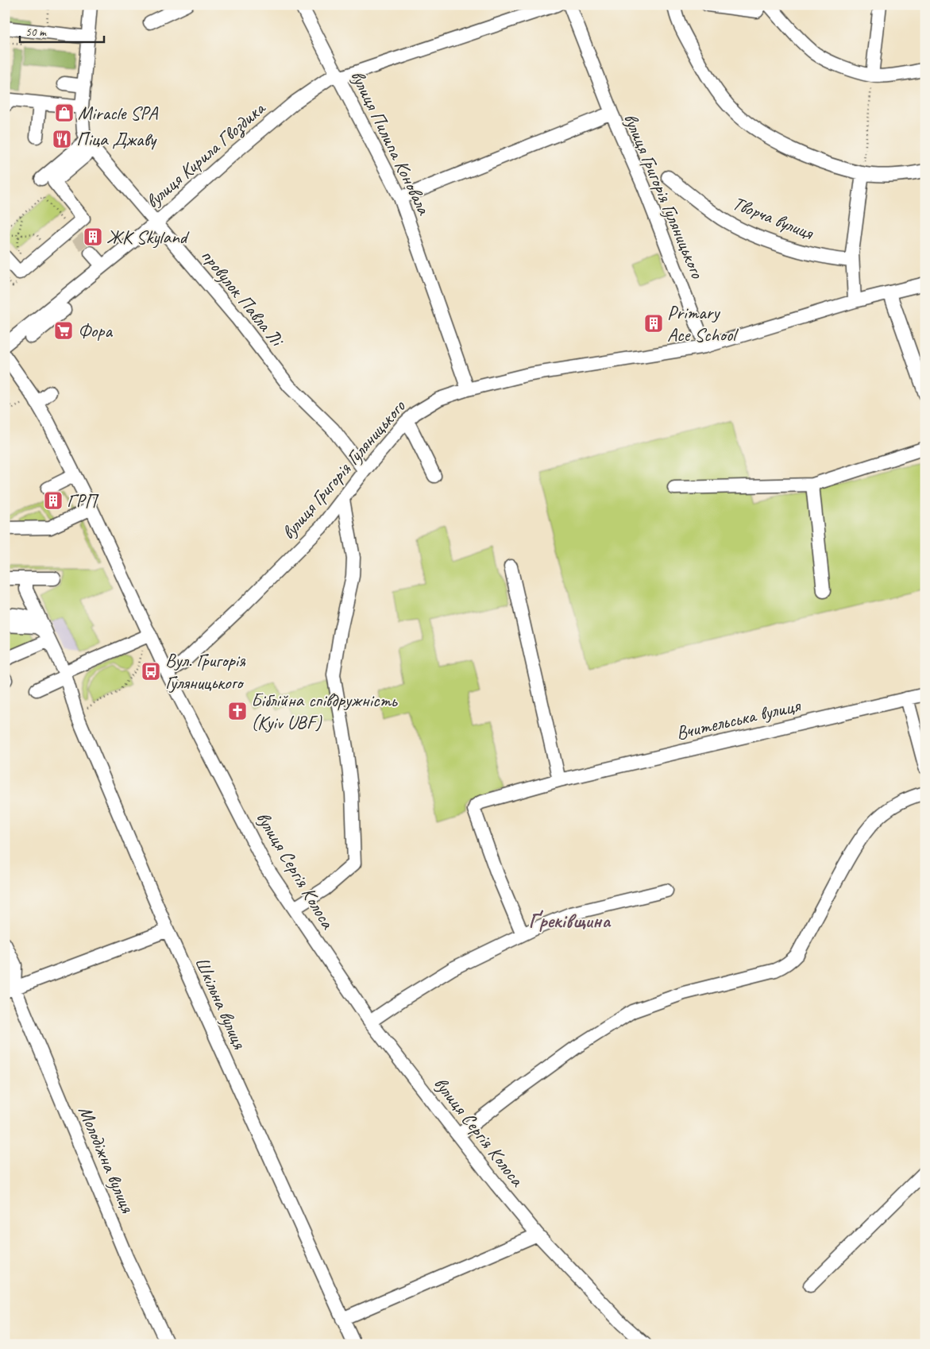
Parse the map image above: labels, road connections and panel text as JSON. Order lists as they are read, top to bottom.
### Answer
{
  "streets": {
    "street": [
      "вулиця Пилипа Коновала",
      "вулиця Кирила Гвоздика",
      "вулиця Григорія Гуляницького",
      "Творча вулиця",
      "провулок Павла Лі",
      "Вчительська вулиця",
      "вулиця Сергія Колоса",
      "Шкільна вулиця",
      "Молодіжна вулиця"
    ]
  },
  "crossings": [
    ["вулиця Пилипа Коновала", "вулиця Кирила Гвоздика"],
    ["вулиця Пилипа Коновала", "вулиця Григорія Гуляницького"],
    ["вулиця Кирила Гвоздика", "провулок Павла Лі"],
    ["вулиця Кирила Гвоздика", "вулиця Сергія Колоса"],
    ["вулиця Григорія Гуляницького", "провулок Павла Лі"],
    ["вулиця Григорія Гуляницького", "вулиця Сергія Колоса"]
  ],
  "districts": ["Ґреківщина"],
  "places": {
    "shop": ["Мiracle SPA"],
    "restaurant": ["Піца Джаву"],
    "building": ["ЖК Skyland", "Primary Ace School", "ГРП"],
    "supermarket": ["Фора"],
    "bus stop": ["Вул. Григорія Гуляницького"],
    "church": ["Біблійна співдружність (Kyiv UBF)"]
  },
  "scale_bar": "50 m"
}
